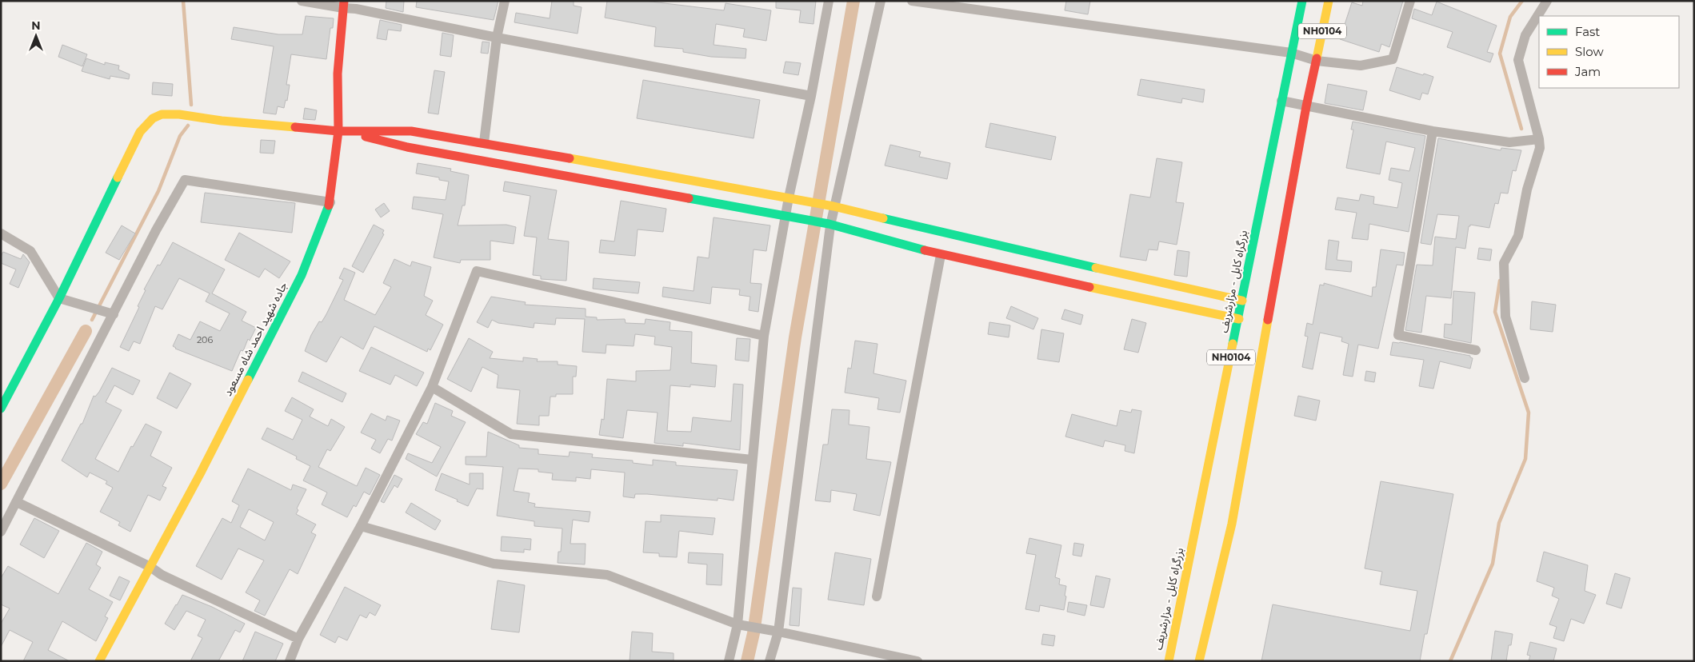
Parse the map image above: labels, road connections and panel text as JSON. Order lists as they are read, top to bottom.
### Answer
{
  "streets": {
    "main road": ["NH0104", "بزرگراه کابل - مزارشریف", "جاده شهيد احمد شاه مسعود"]
  },
  "house_numbers": ["206"],
  "legend": ["Fast", "Slow", "Jam"],
  "north": "top"
}
